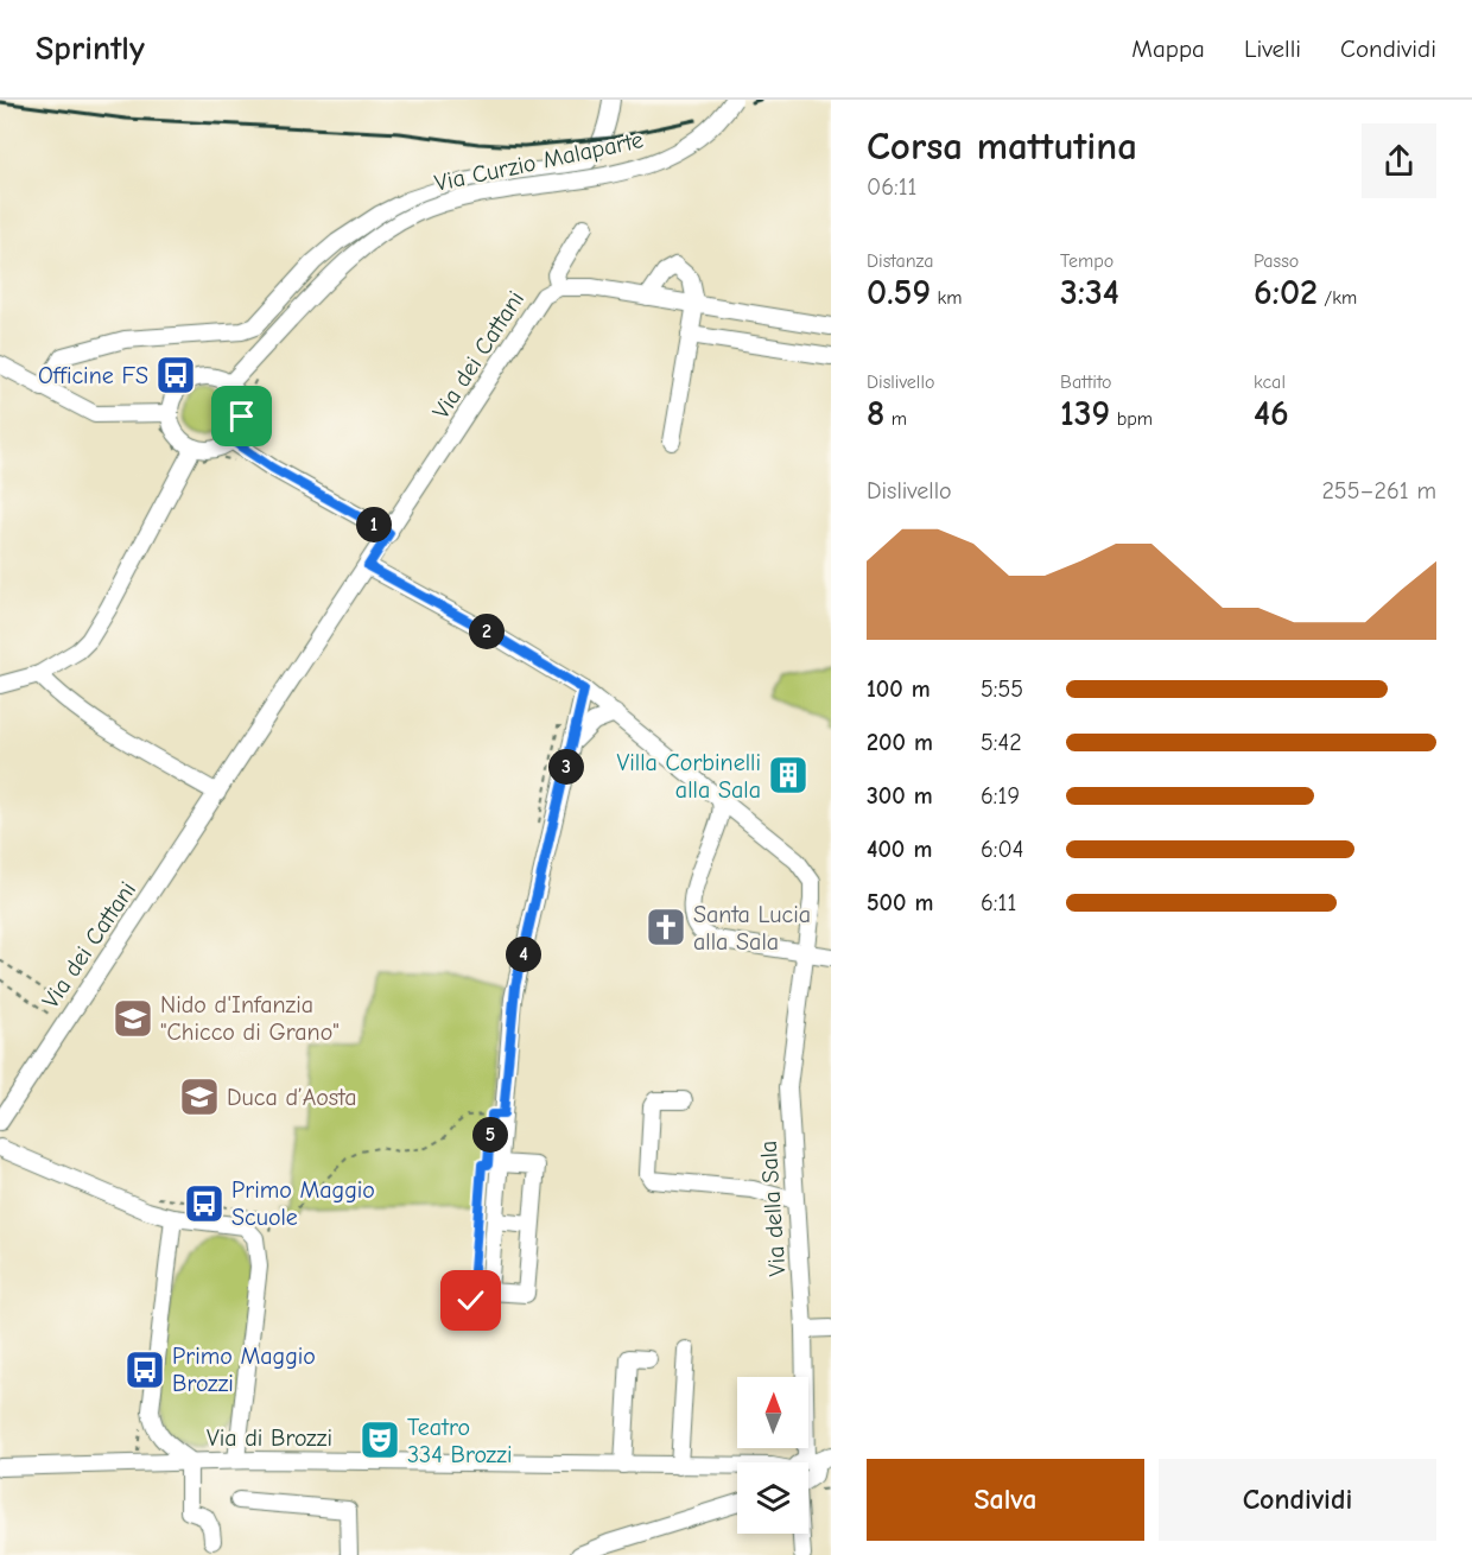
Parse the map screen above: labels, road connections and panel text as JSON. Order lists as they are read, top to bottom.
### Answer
{
  "streets": {
    "street": [
      "Via Curzio Malaparte",
      "Via dei Cattani",
      "Via della Sala",
      "Via di Brozzi"
    ]
  },
  "crossings": [
    ["Via dei Cattani", "Via della Sala"]
  ],
  "places": {
    "bus stop": ["Officine FS", "Primo Maggio Scuole", "Primo Maggio Brozzi"],
    "building": ["Villa Corbinelli alla Sala"],
    "church": ["Santa Lucia alla Sala"],
    "school or university": ["Nido d'Infanzia \"Chicco di Grano\"", "Duca d’Aosta"],
    "theatre": ["Teatro 334 Brozzi"]
  },
  "north": "top",
  "page": {
    "header": "Sprintly",
    "nav": ["Mappa", "Livelli", "Condividi"],
    "heading": ["Corsa mattutina", "06:11"],
    "stats": [
      ["Distanza", "0.59 km"],
      ["Tempo", "3:34"],
      ["Passo", "6:02 /km"],
      ["Dislivello", "8 m"],
      ["Battito", "139 bpm"],
      ["kcal", "46"]
    ],
    "chart": ["Dislivello", "255–261 m"],
    "pins": [
      "1",
      "2",
      "3",
      "4",
      "5"
    ],
    "list": [
      {
        "name": "100 m",
        "note": "5:55"
      },
      {
        "name": "200 m",
        "note": "5:42"
      },
      {
        "name": "300 m",
        "note": "6:19"
      },
      {
        "name": "400 m",
        "note": "6:04"
      },
      {
        "name": "500 m",
        "note": "6:11"
      }
    ],
    "buttons": ["Salva", "Condividi"]
  }
}
